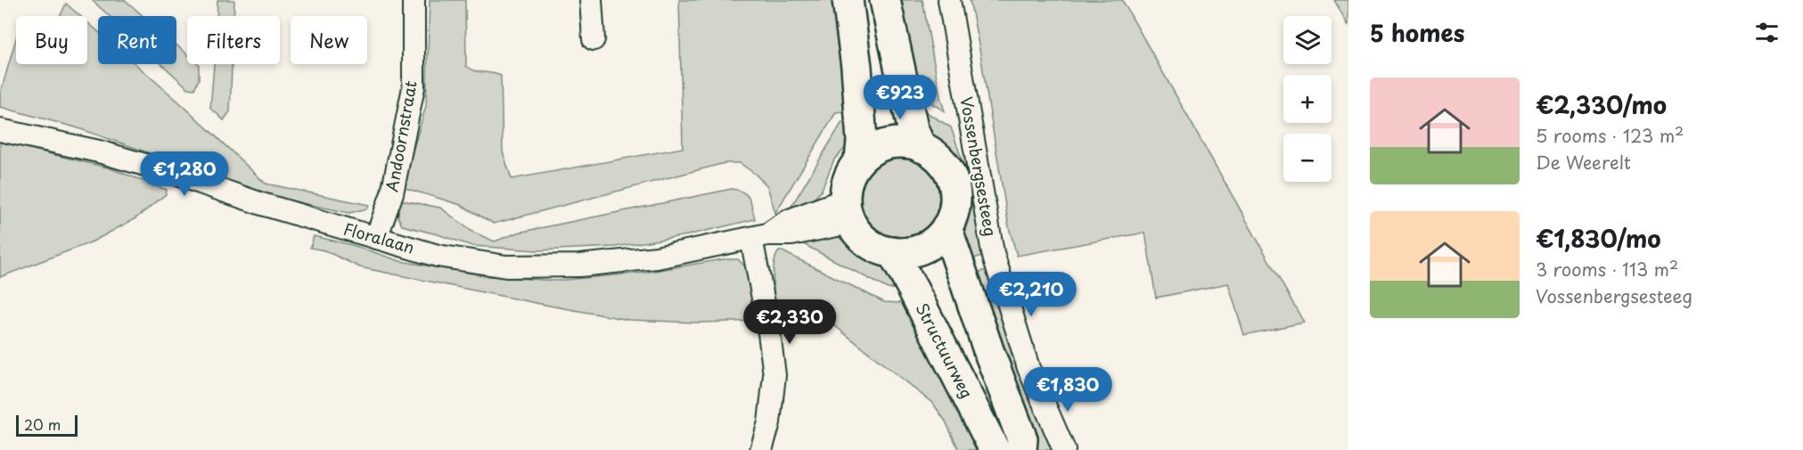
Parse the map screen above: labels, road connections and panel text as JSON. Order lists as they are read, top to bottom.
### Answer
{
  "streets": {
    "main road": ["Structuurweg"],
    "street": ["Andoornstraat", "Vossenbergsesteeg", "Floralaan"]
  },
  "crossings": [
    ["Andoornstraat", "Floralaan"],
    ["Floralaan", "Structuurweg"]
  ],
  "scale_bar": "20 m",
  "page": {
    "heading": "5 homes",
    "map_buttons": ["+", "−"],
    "chip": [
      "Buy",
      "Rent",
      "Filters",
      "New"
    ],
    "list": [
      {
        "name": "€2,330/mo",
        "note": "5 rooms · 123 m² · De Weerelt"
      },
      {
        "name": "€1,830/mo",
        "note": "3 rooms · 113 m² · Vossenbergsesteeg"
      }
    ],
    "price": [
      "€923",
      "€1,280",
      "€2,210",
      "€2,330",
      "€1,830"
    ],
    "scale": "20 m"
  }
}
